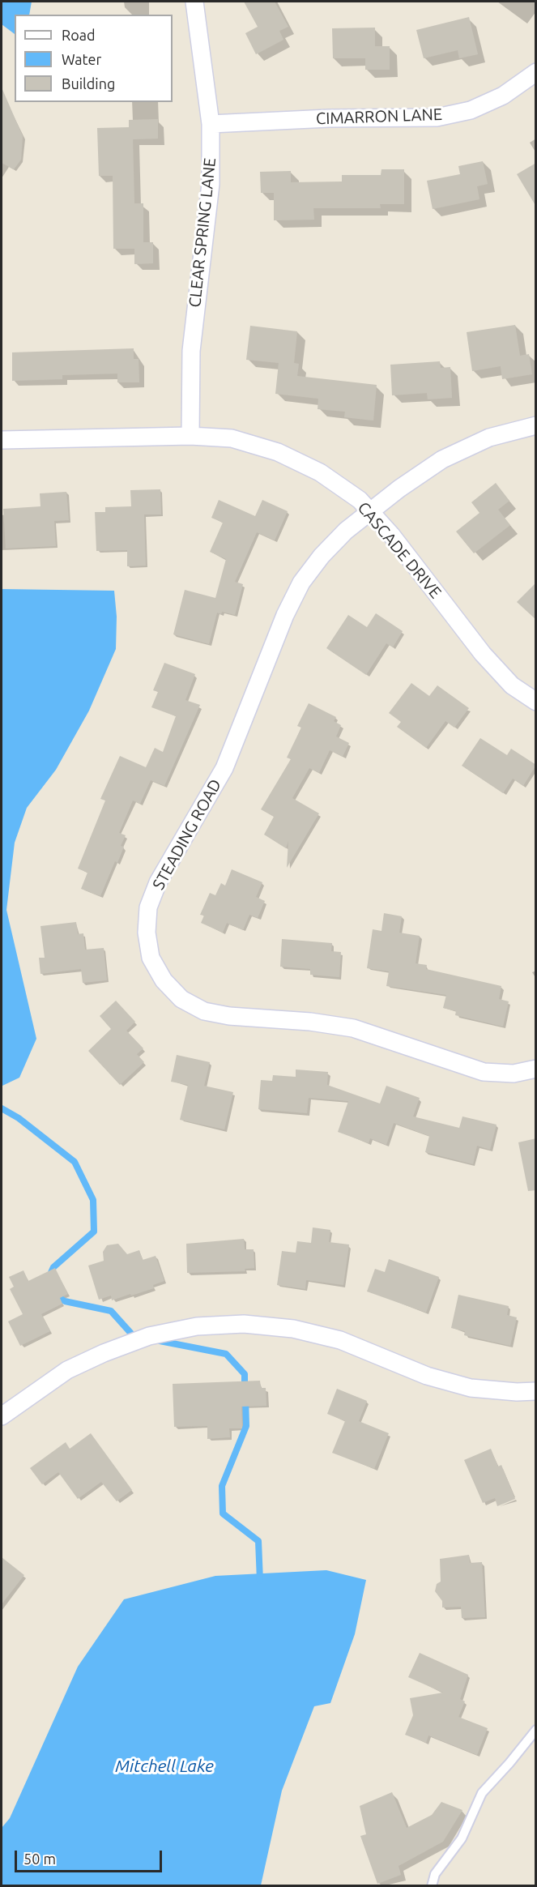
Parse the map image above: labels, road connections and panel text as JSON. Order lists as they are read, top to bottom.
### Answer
{
  "streets": {
    "street": [
      "CIMARRON LANE",
      "CLEAR SPRING LANE",
      "CASCADE DRIVE",
      "STEADING ROAD"
    ]
  },
  "crossings": [
    ["CIMARRON LANE", "CLEAR SPRING LANE"],
    ["CLEAR SPRING LANE", "CASCADE DRIVE"],
    ["CASCADE DRIVE", "STEADING ROAD"]
  ],
  "water": ["Mitchell Lake"],
  "legend": ["Road", "Water", "Building"],
  "scale_bar": "50 m"
}
